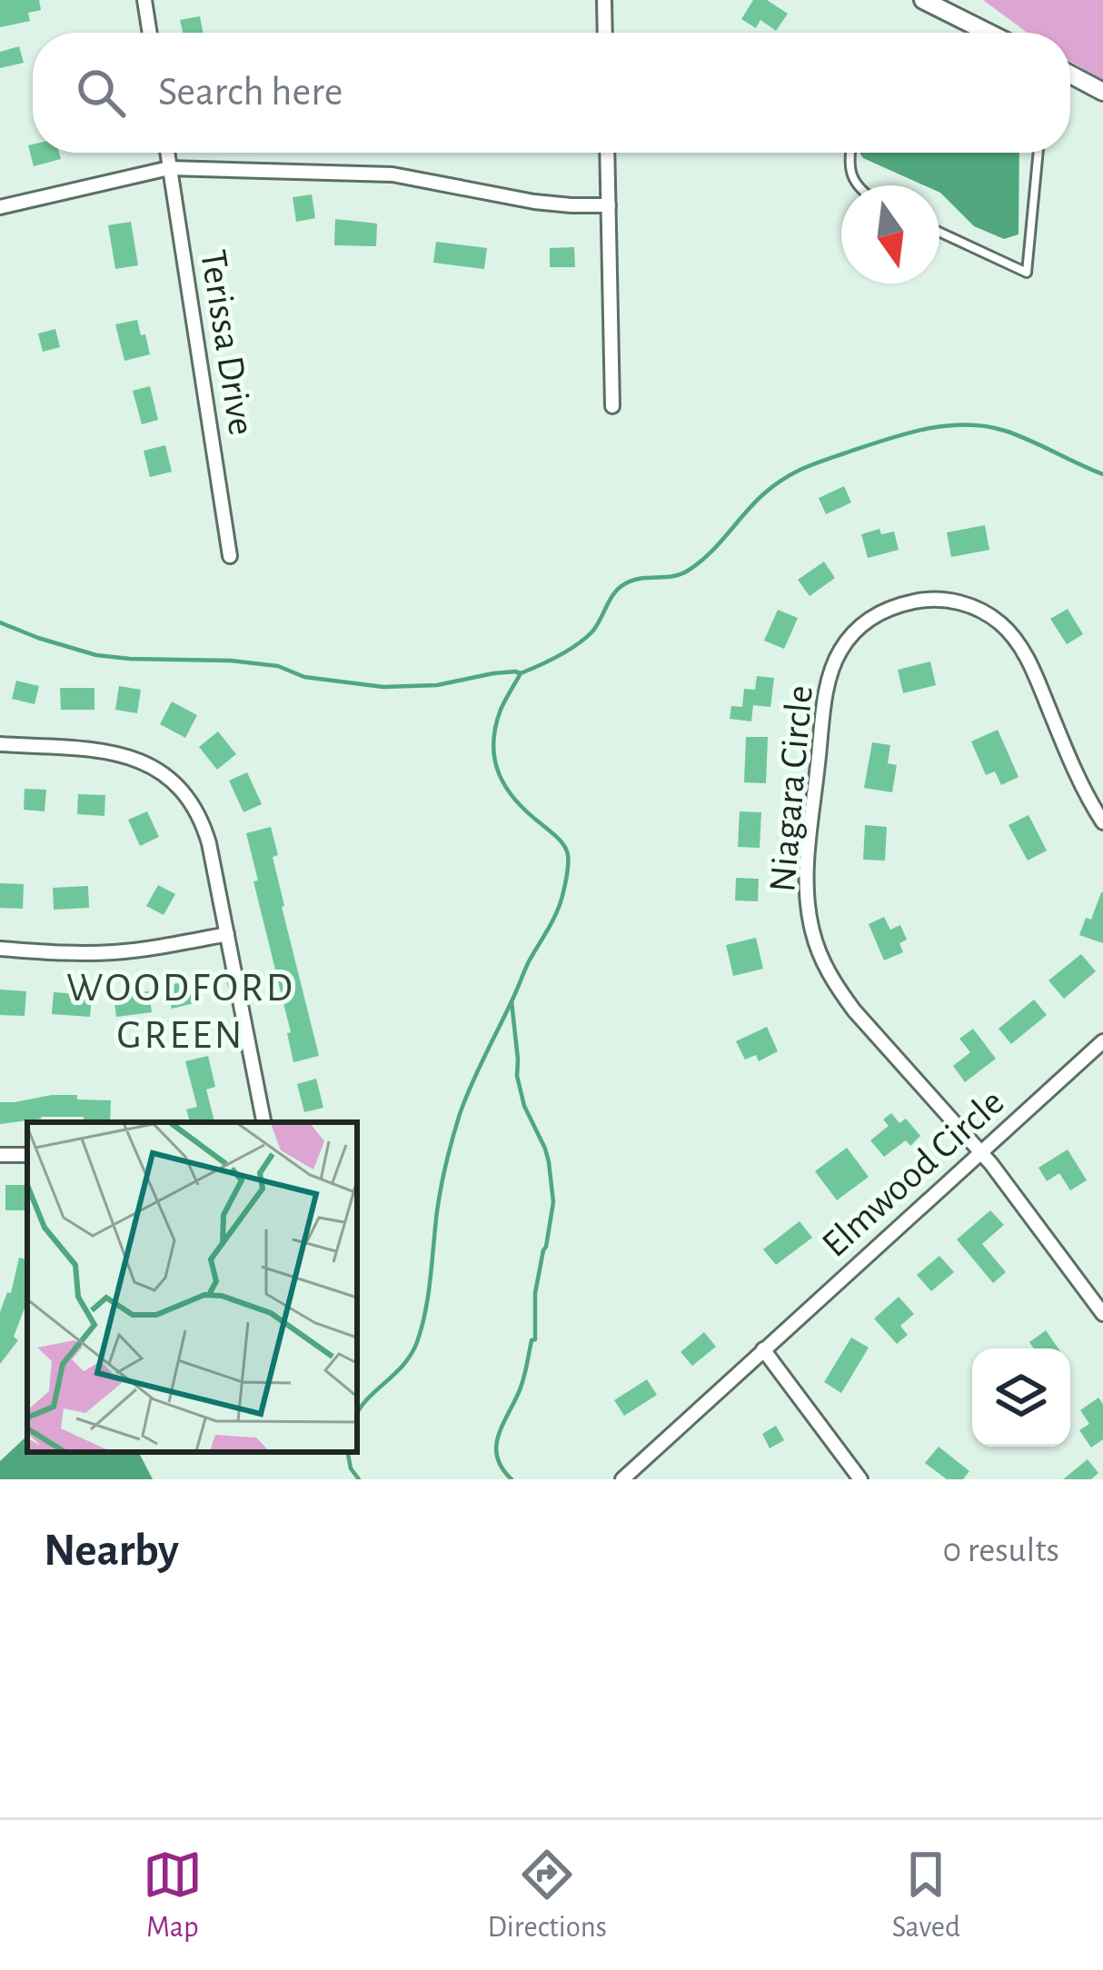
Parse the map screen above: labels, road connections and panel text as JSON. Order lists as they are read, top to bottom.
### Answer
{
  "streets": {
    "street": ["Terissa Drive", "Niagara Circle", "Elmwood Circle"]
  },
  "crossings": [
    ["Niagara Circle", "Elmwood Circle"]
  ],
  "districts": ["WOODFORD GREEN"],
  "north": "bottom",
  "page": {
    "search": "Search here",
    "heading": ["Nearby", "0 results"],
    "nav": ["Map", "Directions", "Saved"]
  }
}
